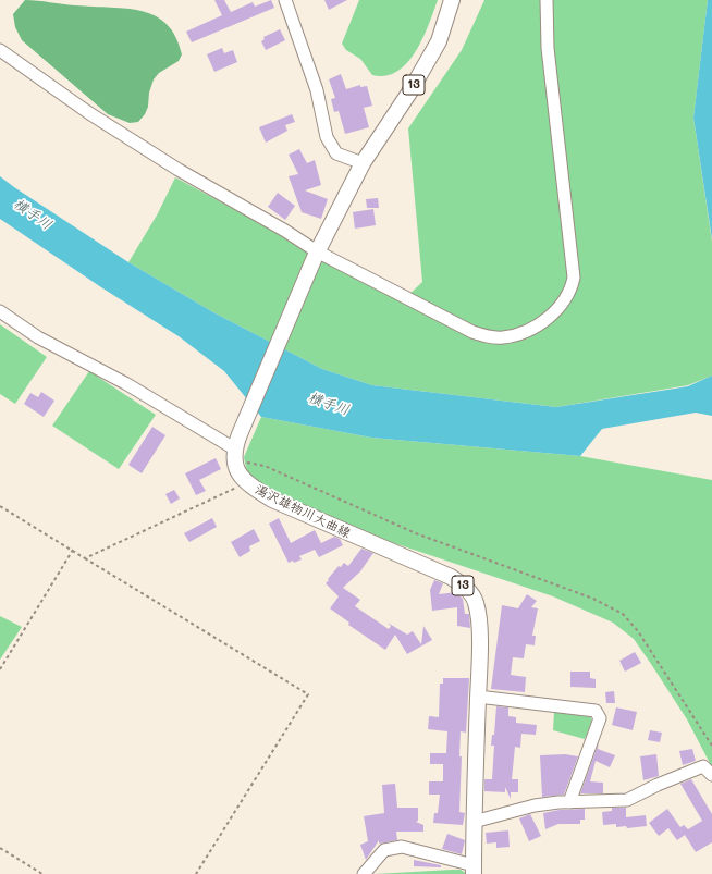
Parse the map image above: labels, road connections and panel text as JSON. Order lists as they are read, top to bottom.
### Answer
{
  "streets": {
    "main road": ["13", "湯沢雄物川大曲線"]
  },
  "crossings": [
    ["13", "湯沢雄物川大曲線"]
  ],
  "water": ["横手川"]
}
